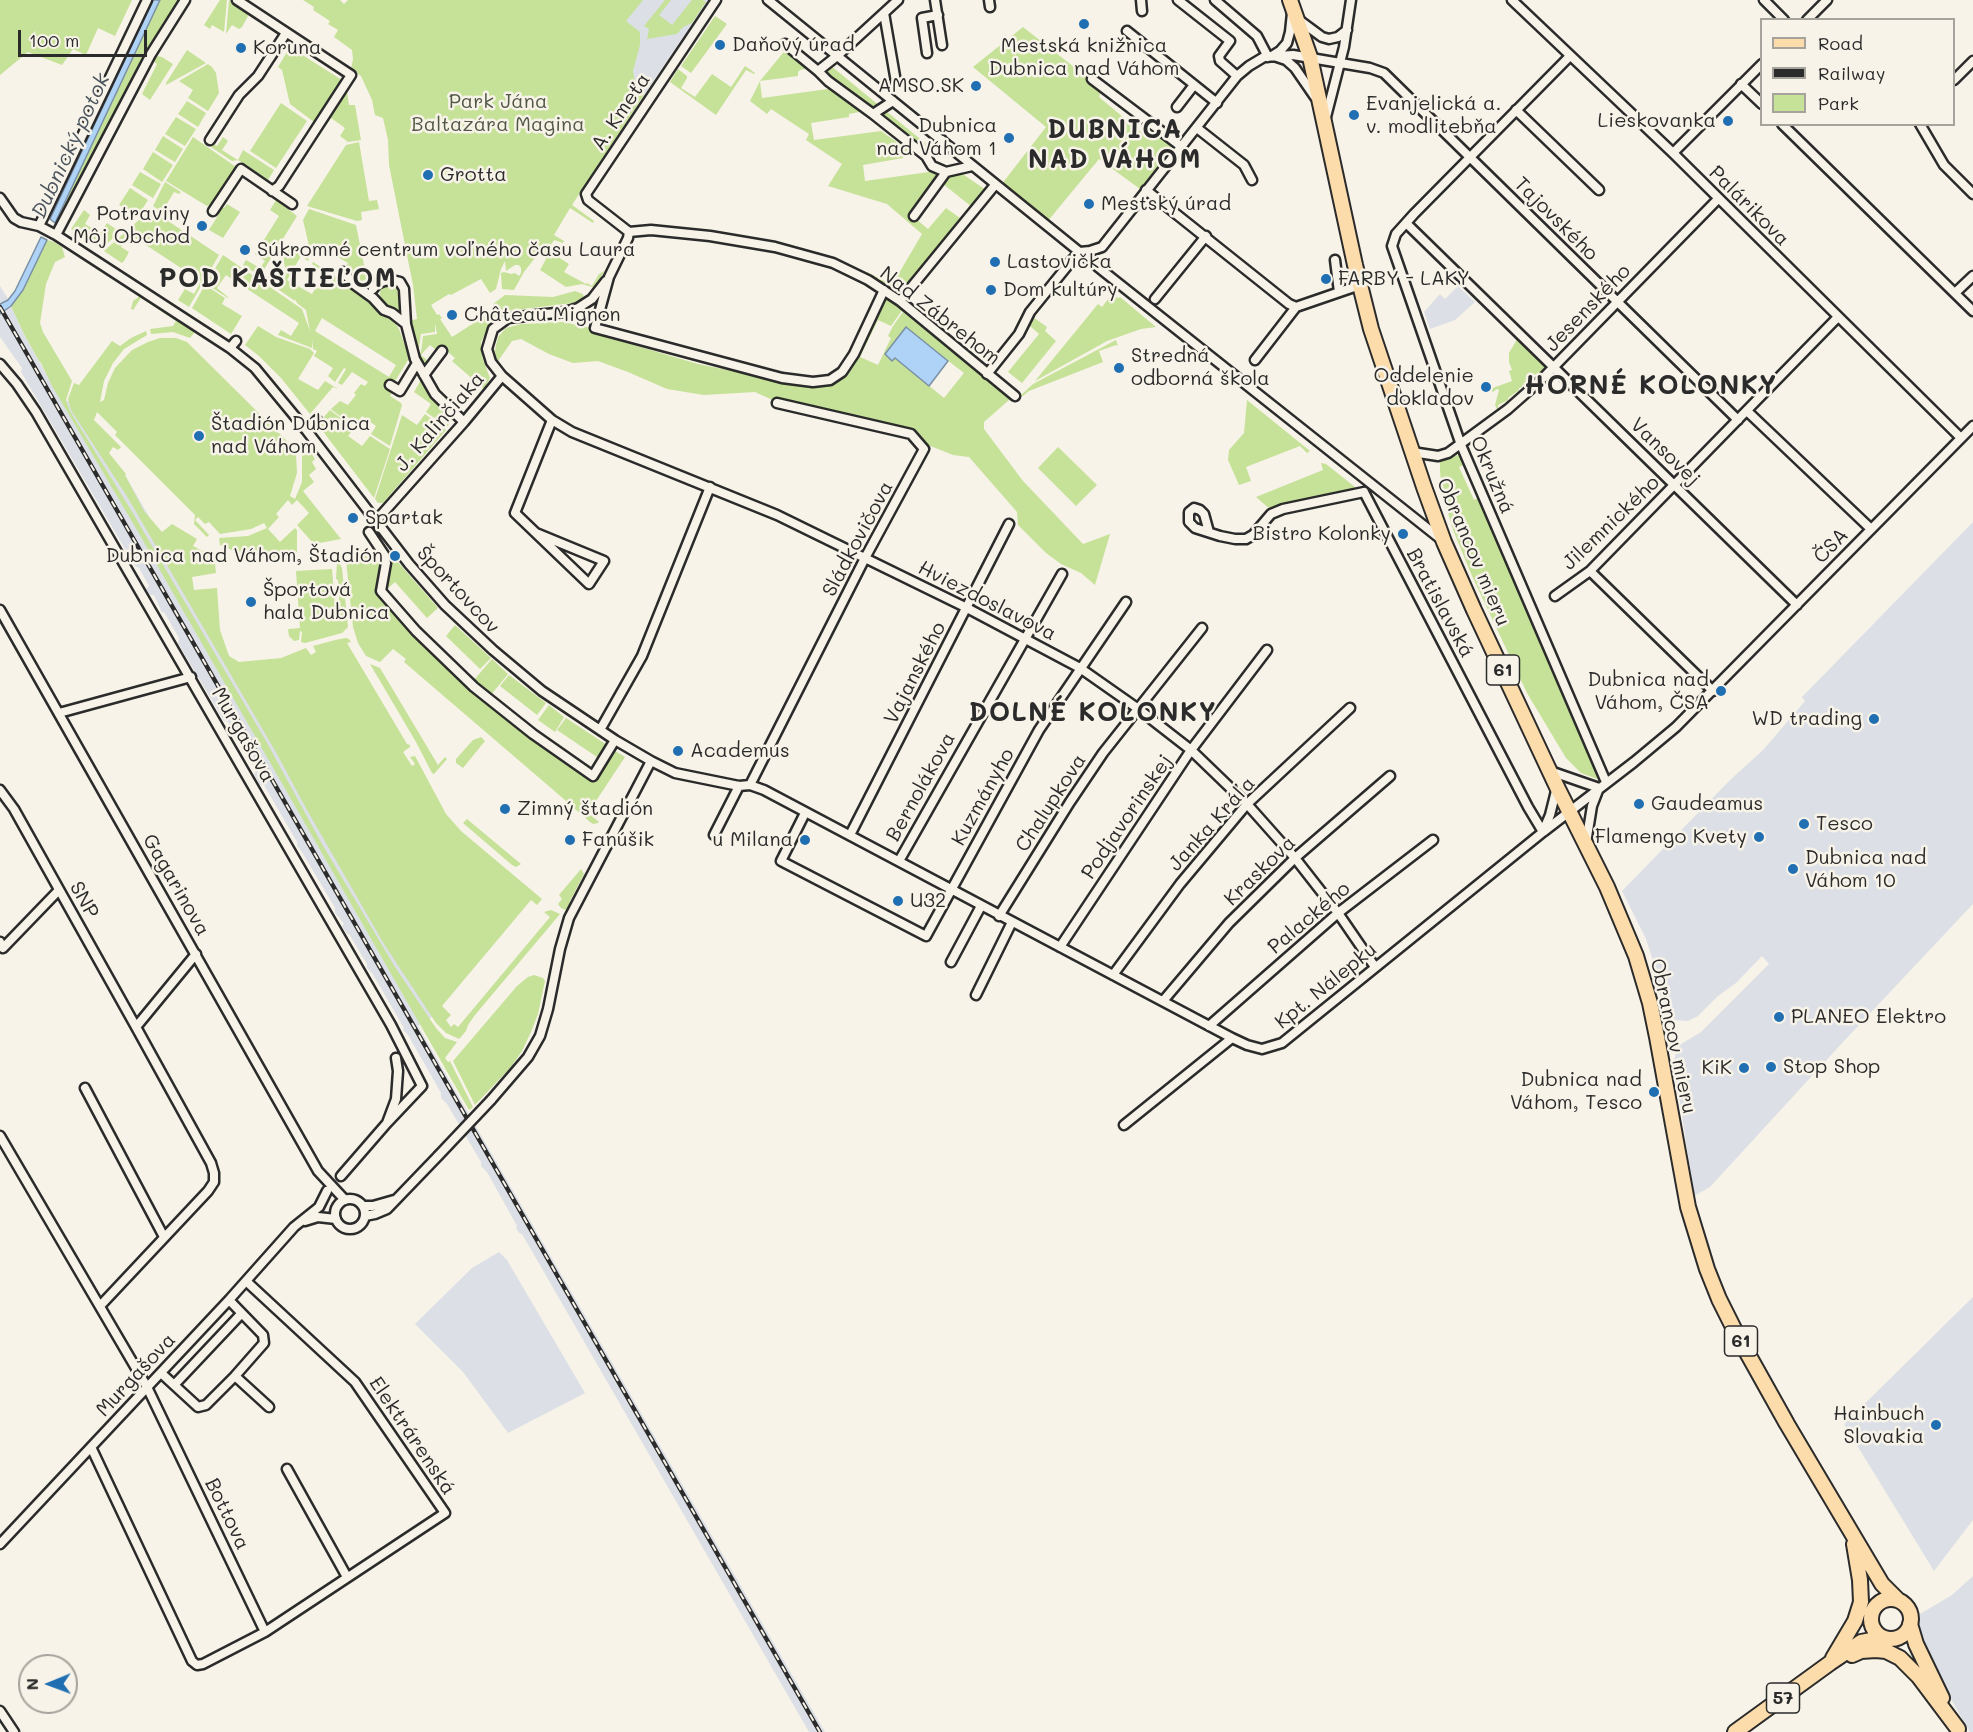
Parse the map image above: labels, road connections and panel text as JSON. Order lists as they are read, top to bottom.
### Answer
{
  "streets": {
    "main road": ["Obrancov mieru", "61", "57"],
    "street": [
      "A. Kmeťa",
      "Palárikova",
      "Tajovského",
      "Jesenského",
      "Nad Zábrehom",
      "J. Kalinčiaka",
      "Vansovej",
      "Okružná",
      "Jilemnického",
      "Sládkovičova",
      "ČSA",
      "Športovcov",
      "Hviezdoslavova",
      "Bratislavská",
      "Vajanského",
      "Murgašova",
      "Bernolákova",
      "Kuzmányho",
      "Chalupkova",
      "Podjavorinskej",
      "Janka Kráľa",
      "Kraskova",
      "Gagarinova",
      "SNP",
      "Palackého",
      "Kpt. Nálepku",
      "Elektrárenská",
      "Bottova"
    ]
  },
  "crossings": [
    ["A. Kmeťa", "Nad Zábrehom"],
    ["Palárikova", "Jesenského"],
    ["Palárikova", "Okružná"],
    ["Palárikova", "Jilemnického"],
    ["Palárikova", "ČSA"],
    ["Tajovského", "Jesenského"],
    ["Tajovského", "Okružná"],
    ["Tajovského", "Jilemnického"],
    ["Tajovského", "Obrancov mieru"],
    ["Jesenského", "Vansovej"],
    ["Jesenského", "Okružná"],
    ["Jesenského", "Obrancov mieru"],
    ["J. Kalinčiaka", "Športovcov"],
    ["J. Kalinčiaka", "Hviezdoslavova"],
    ["Vansovej", "Okružná"],
    ["Vansovej", "Jilemnického"],
    ["Vansovej", "ČSA"],
    ["Okružná", "ČSA"],
    ["Sládkovičova", "Športovcov"],
    ["Sládkovičova", "Hviezdoslavova"],
    ["ČSA", "Obrancov mieru"],
    ["ČSA", "Kpt. Nálepku"],
    ["Obrancov mieru", "Bratislavská"],
    ["Obrancov mieru", "61"],
    ["Obrancov mieru", "Kpt. Nálepku"],
    ["Športovcov", "Kuzmányho"],
    ["Športovcov", "Kpt. Nálepku"],
    ["Hviezdoslavova", "Vajanského"],
    ["Hviezdoslavova", "Bernolákova"],
    ["Hviezdoslavova", "Kuzmányho"],
    ["Hviezdoslavova", "Chalupkova"],
    ["Hviezdoslavova", "Podjavorinskej"],
    ["Hviezdoslavova", "Janka Kráľa"],
    ["Hviezdoslavova", "Kraskova"],
    ["Hviezdoslavova", "Palackého"],
    ["Hviezdoslavova", "Kpt. Nálepku"],
    ["Bratislavská", "Kpt. Nálepku"],
    ["61", "57"],
    ["Vajanského", "Kpt. Nálepku"],
    ["Murgašova", "Gagarinova"],
    ["Murgašova", "Elektrárenská"],
    ["Murgašova", "Bottova"],
    ["Bernolákova", "Kpt. Nálepku"],
    ["Kuzmányho", "Kpt. Nálepku"],
    ["Chalupkova", "Kpt. Nálepku"],
    ["Podjavorinskej", "Kpt. Nálepku"],
    ["Janka Kráľa", "Kpt. Nálepku"],
    ["Kraskova", "Kpt. Nálepku"],
    ["SNP", "Bottova"],
    ["Palackého", "Kpt. Nálepku"],
    ["Elektrárenská", "Bottova"]
  ],
  "districts": [
    "DUBNICA NAD VÁHOM",
    "POD KAŠTIEĽOM",
    "HORNÉ KOLONKY",
    "DOLNÉ KOLONKY"
  ],
  "water": ["Dubnický potok"],
  "parks": ["Park Jána Baltazára Magina"],
  "places": [
    "Mestská knižnica Dubnica nad Váhom",
    "Daňový úrad",
    "Koruna",
    "AMSO.SK",
    "Evanjelická a. v. modlitebňa",
    "Lieskovanka",
    "Dubnica nad Váhom 1",
    "Grotta",
    "Mestský úrad",
    "Potraviny Môj Obchod",
    "Súkromné centrum voľného času Laura",
    "Lastovička",
    "FARBY - LAKY",
    "Dom kultúry",
    "Château Mignon",
    "Stredná odborná škola",
    "Oddelenie dokladov",
    "Štadión Dubnica nad Váhom",
    "Spartak",
    "Bistro Kolonky",
    "Dubnica nad Váhom, Štadión",
    "Športová hala Dubnica",
    "Dubnica nad Váhom, ČSA",
    "WD trading",
    "Academus",
    "Gaudeamus",
    "Zimný štadión",
    "Tesco",
    "Flamengo Kvety",
    "Fanúšik",
    "u Milana",
    "Dubnica nad Váhom 10",
    "U32",
    "PLANEO Elektro",
    "Stop Shop",
    "KiK",
    "Dubnica nad Váhom, Tesco",
    "Hainbuch Slovakia"
  ],
  "legend": ["Road", "Railway", "Park"],
  "scale_bar": "100 m",
  "north": "left"
}
